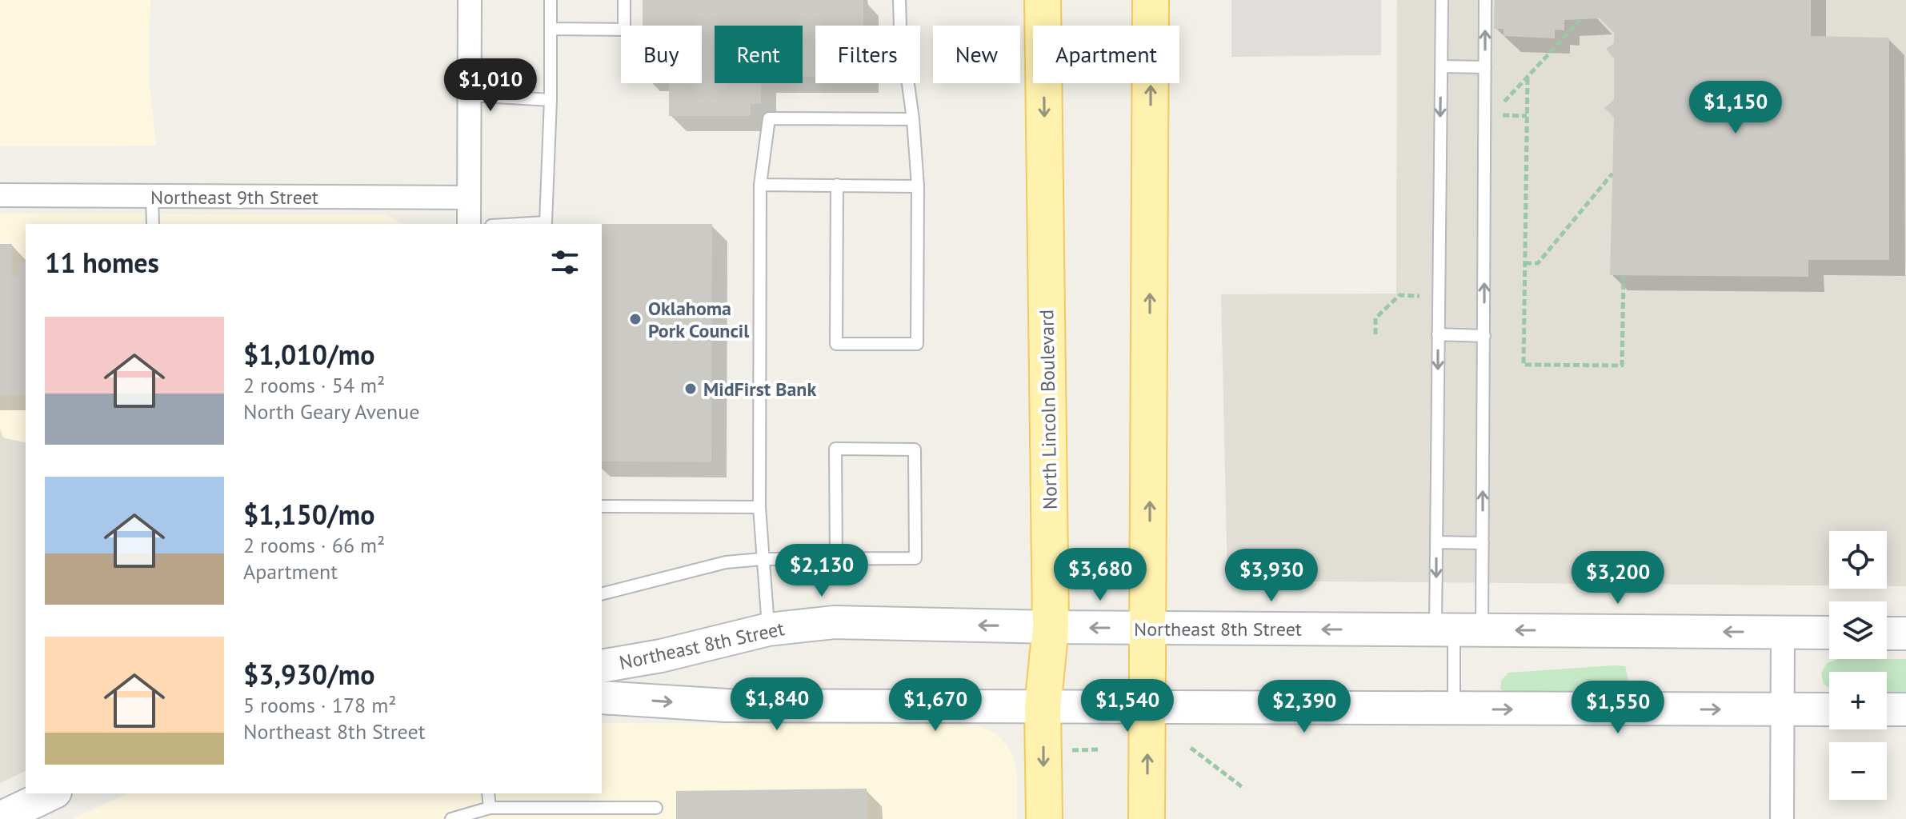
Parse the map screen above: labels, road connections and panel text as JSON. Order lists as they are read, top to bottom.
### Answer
{
  "streets": {
    "main road": ["North Lincoln Boulevard", "Northeast 8th Street"],
    "street": ["Northeast 9th Street"]
  },
  "crossings": [
    ["North Lincoln Boulevard", "Northeast 8th Street"]
  ],
  "places": ["Oklahoma Pork Council", "MidFirst Bank"],
  "page": {
    "chip": [
      "Buy",
      "Rent",
      "Filters",
      "New",
      "Apartment"
    ],
    "price": [
      "$1,010",
      "$1,150",
      "$2,130",
      "$3,680",
      "$3,930",
      "$3,200",
      "$1,840",
      "$1,670",
      "$1,540",
      "$2,390",
      "$1,550"
    ],
    "heading": "11 homes",
    "list": [
      {
        "name": "$1,010/mo",
        "note": "2 rooms · 54 m² · North Geary Avenue"
      },
      {
        "name": "$1,150/mo",
        "note": "2 rooms · 66 m² · Apartment"
      },
      {
        "name": "$3,930/mo",
        "note": "5 rooms · 178 m² · Northeast 8th Street"
      }
    ],
    "map_buttons": ["+", "−"]
  }
}
